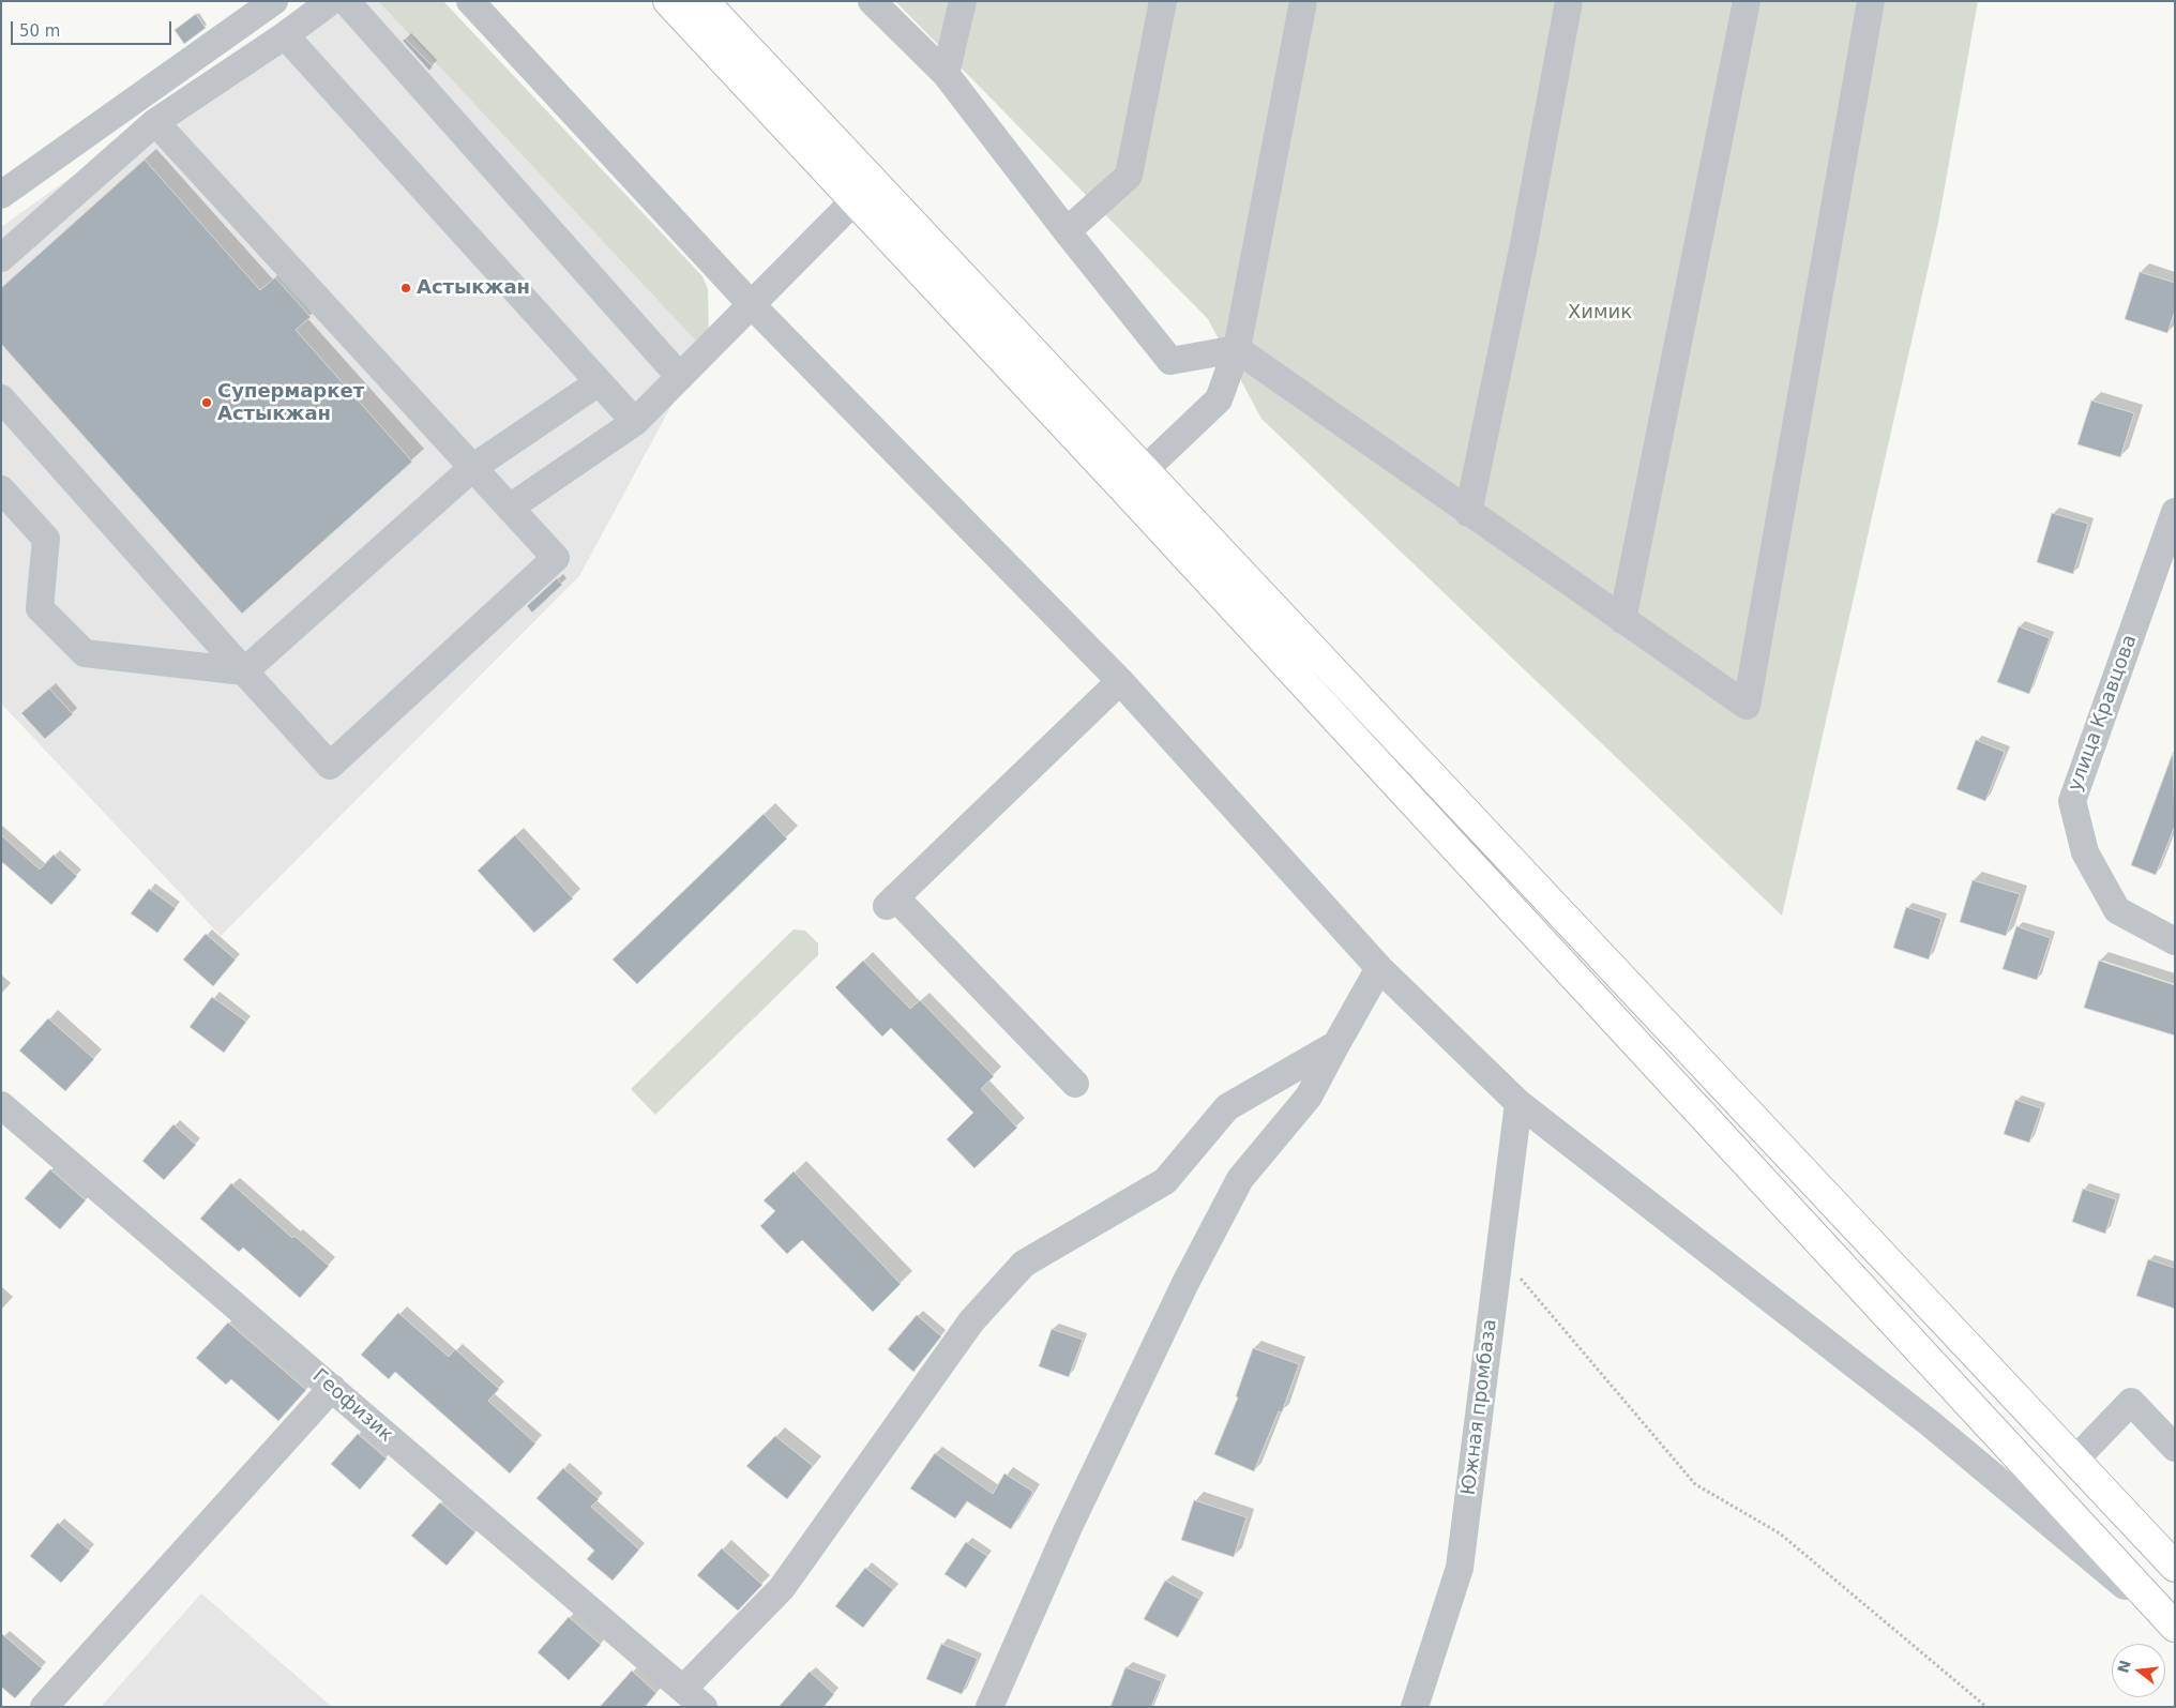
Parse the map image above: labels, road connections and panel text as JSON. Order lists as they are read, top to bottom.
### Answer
{
  "streets": {
    "street": ["улица Кравцова", "Геофизик", "Южная промбаза"]
  },
  "parks": ["Химик"],
  "places": ["Астыкжан", "Супермаркет Астыкжан"],
  "scale_bar": "50 m",
  "north": "left"
}
